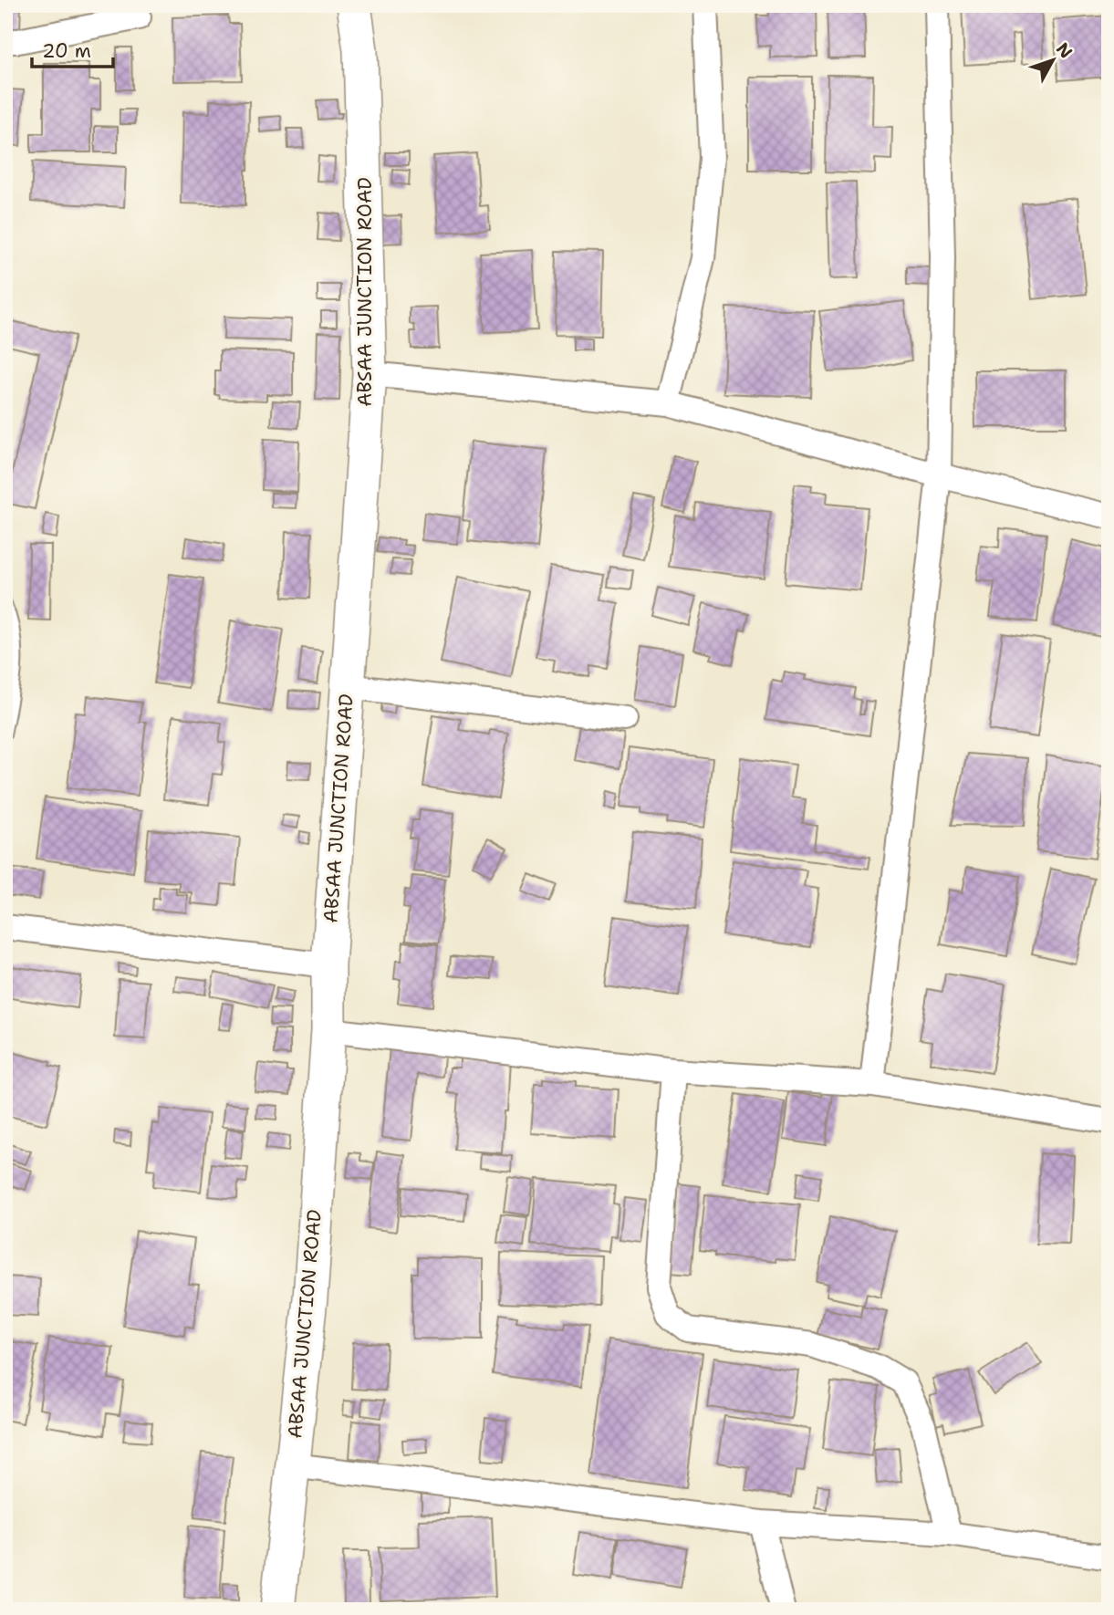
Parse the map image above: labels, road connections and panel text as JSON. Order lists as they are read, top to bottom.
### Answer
{
  "streets": {
    "street": ["ABSAA JUNCTION ROAD"]
  },
  "scale_bar": "20 m",
  "north": "top right"
}
